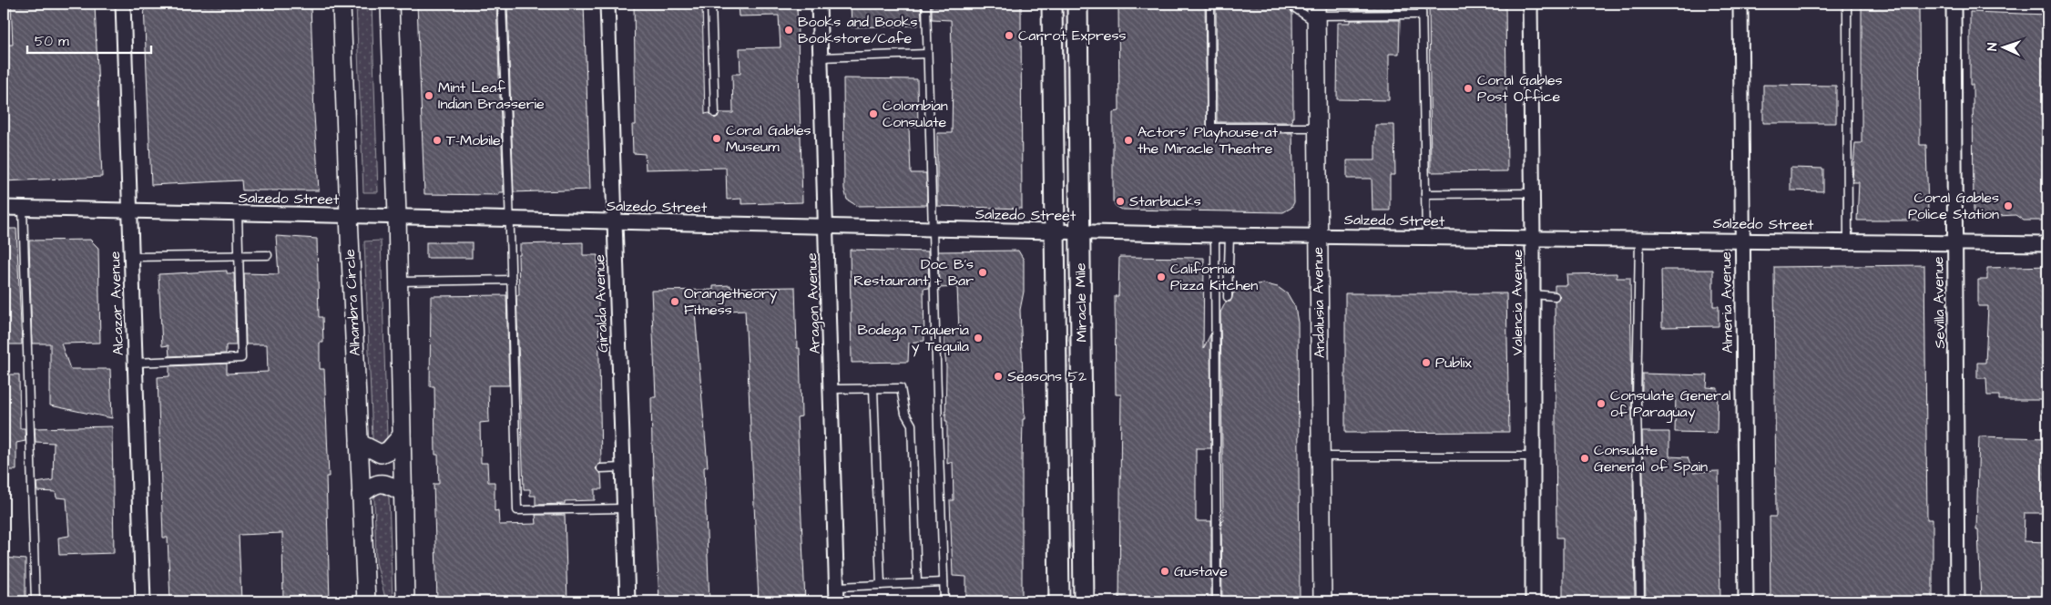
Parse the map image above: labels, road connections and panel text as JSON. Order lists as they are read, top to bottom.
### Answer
{
  "streets": {
    "main road": ["Miracle Mile"],
    "street": [
      "Salzedo Street",
      "Alhambra Circle",
      "Andalusia Avenue",
      "Valencia Avenue",
      "Almeria Avenue",
      "Sevilla Avenue",
      "Alcazar Avenue",
      "Giralda Avenue",
      "Aragon Avenue"
    ]
  },
  "crossings": [
    ["Salzedo Street", "Alhambra Circle"],
    ["Salzedo Street", "Miracle Mile"],
    ["Salzedo Street", "Andalusia Avenue"],
    ["Salzedo Street", "Valencia Avenue"],
    ["Salzedo Street", "Almeria Avenue"],
    ["Salzedo Street", "Sevilla Avenue"],
    ["Salzedo Street", "Alcazar Avenue"],
    ["Salzedo Street", "Giralda Avenue"],
    ["Salzedo Street", "Aragon Avenue"]
  ],
  "places": [
    "Books and Books Bookstore/Cafe",
    "Carrot Express",
    "Coral Gables Post Office",
    "Mint Leaf Indian Brasserie",
    "Colombian Consulate",
    "Coral Gables Museum",
    "T-Mobile",
    "Actors' Playhouse at the Miracle Theatre",
    "Starbucks",
    "Coral Gables Police Station",
    "Doc B's Restaurant + Bar",
    "California Pizza Kitchen",
    "Orangetheory Fitness",
    "Bodega Taqueria y Tequila",
    "Publix",
    "Seasons 52",
    "Consulate General of Paraguay",
    "Consulate General of Spain",
    "Gustave"
  ],
  "scale_bar": "50 m",
  "north": "left"
}
